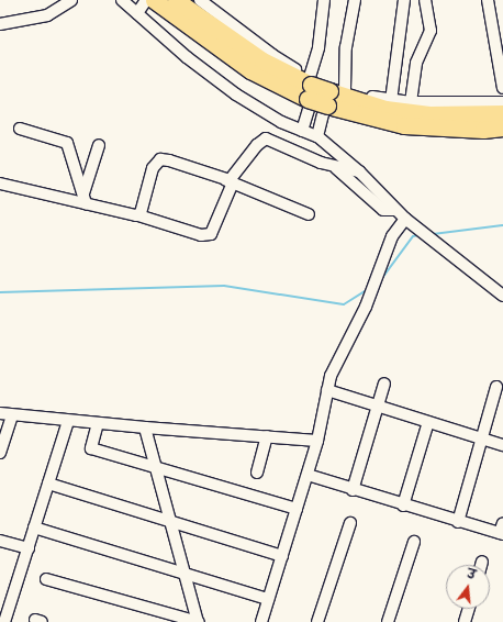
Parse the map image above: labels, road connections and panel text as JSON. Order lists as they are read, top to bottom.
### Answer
{
  "north": "top"
}
